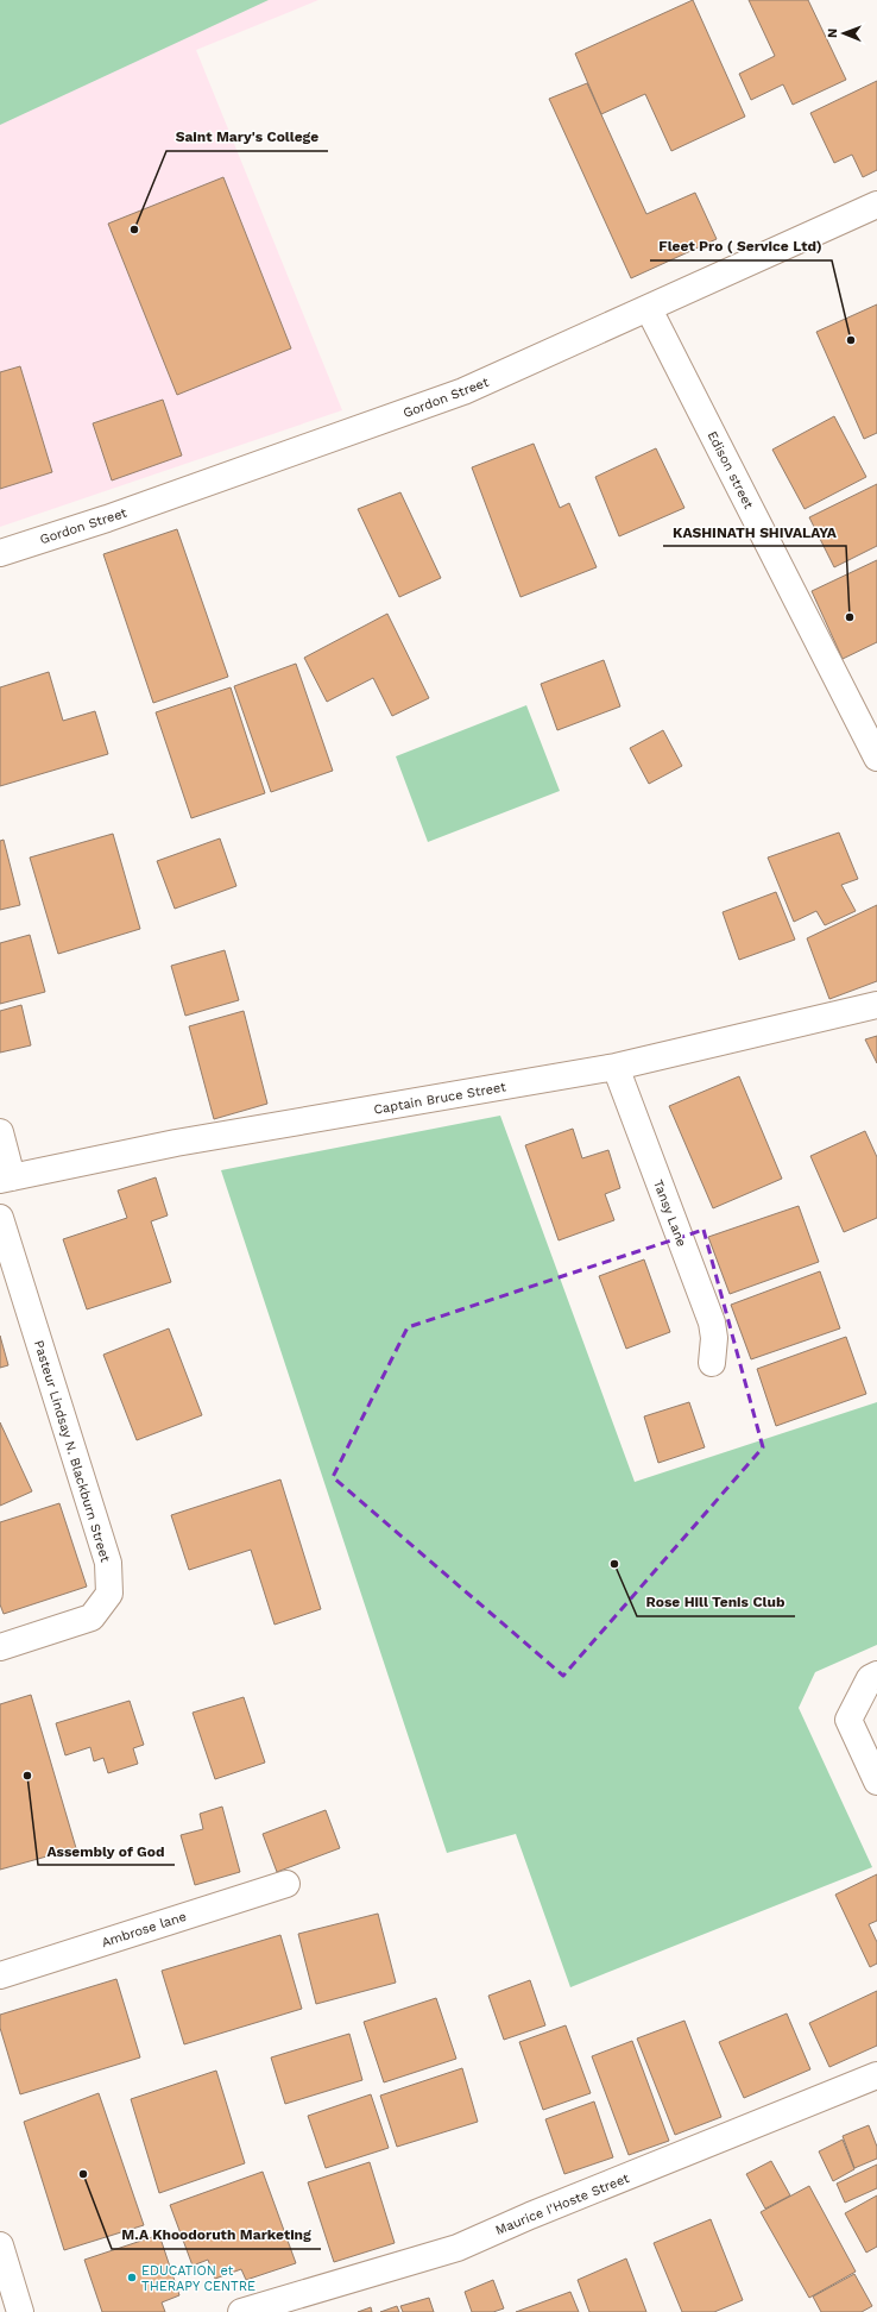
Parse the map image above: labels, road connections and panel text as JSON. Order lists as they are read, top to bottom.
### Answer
{
  "streets": {
    "street": [
      "Gordon Street",
      "Edison street",
      "Captain Bruce Street",
      "Tansy Lane",
      "Pasteur Lindsay N. Blackburn Street",
      "Ambrose lane",
      "Maurice I'Hoste Street"
    ]
  },
  "crossings": [
    ["Gordon Street", "Edison street"],
    ["Captain Bruce Street", "Tansy Lane"]
  ],
  "places": [
    "Saint Mary's College",
    "Fleet Pro ( Service Ltd)",
    "KASHINATH SHIVALAYA",
    "Rose Hill Tenis Club",
    "Assembly of God",
    "M.A Khoodoruth Marketing",
    "EDUCATION et THERAPY CENTRE"
  ],
  "north": "left"
}
